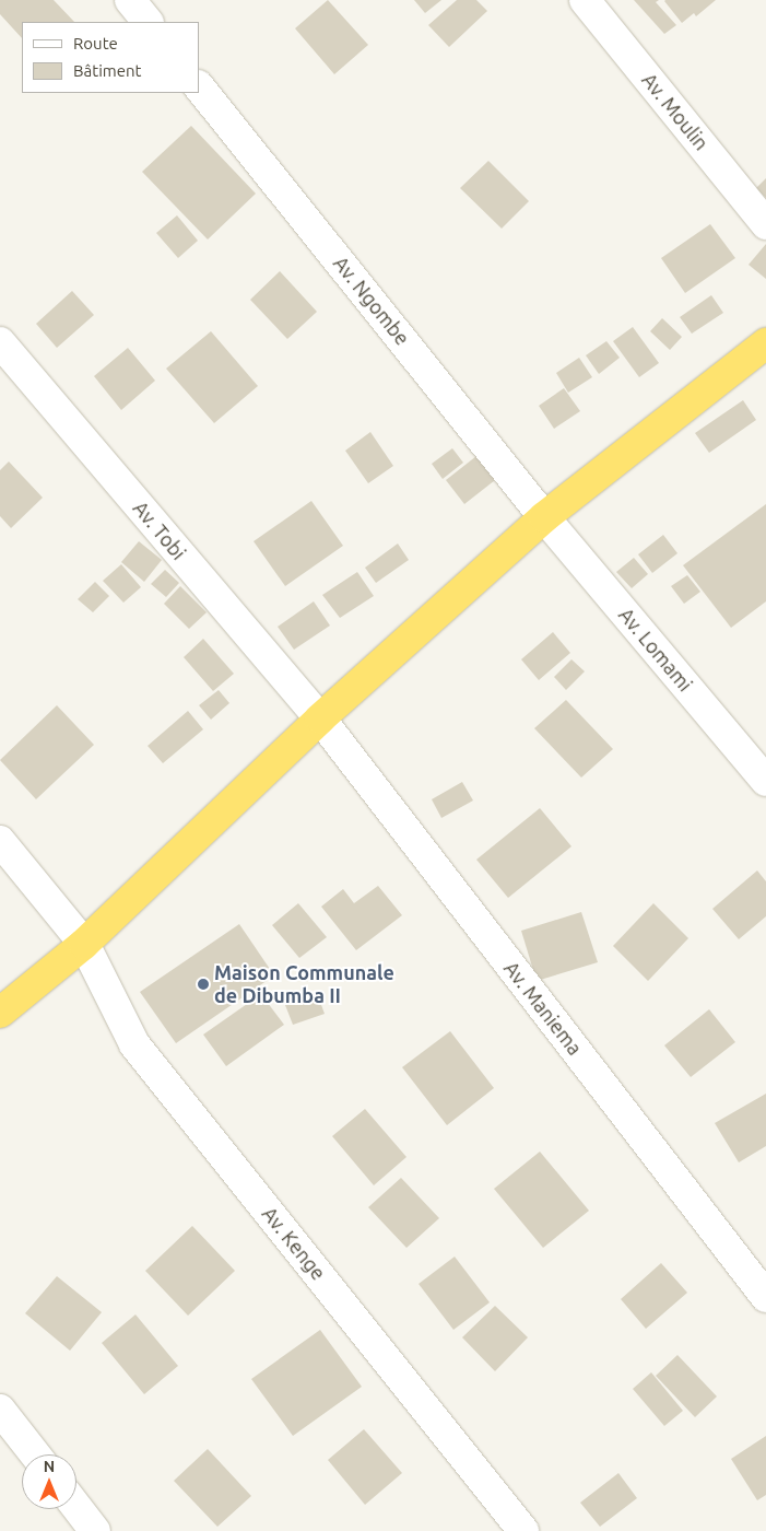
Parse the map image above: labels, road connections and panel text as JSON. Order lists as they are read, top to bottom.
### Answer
{
  "streets": {
    "street": [
      "Av. Moulin",
      "Av. Ngombe",
      "Av. Tobi",
      "Av. Lomami",
      "Av. Maniema",
      "Av. Kenge"
    ]
  },
  "crossings": [
    ["Av. Ngombe", "Av. Lomami"],
    ["Av. Tobi", "Av. Maniema"]
  ],
  "places": ["Maison Communale de Dibumba II"],
  "legend": ["Route", "Bâtiment"],
  "north": "top"
}
